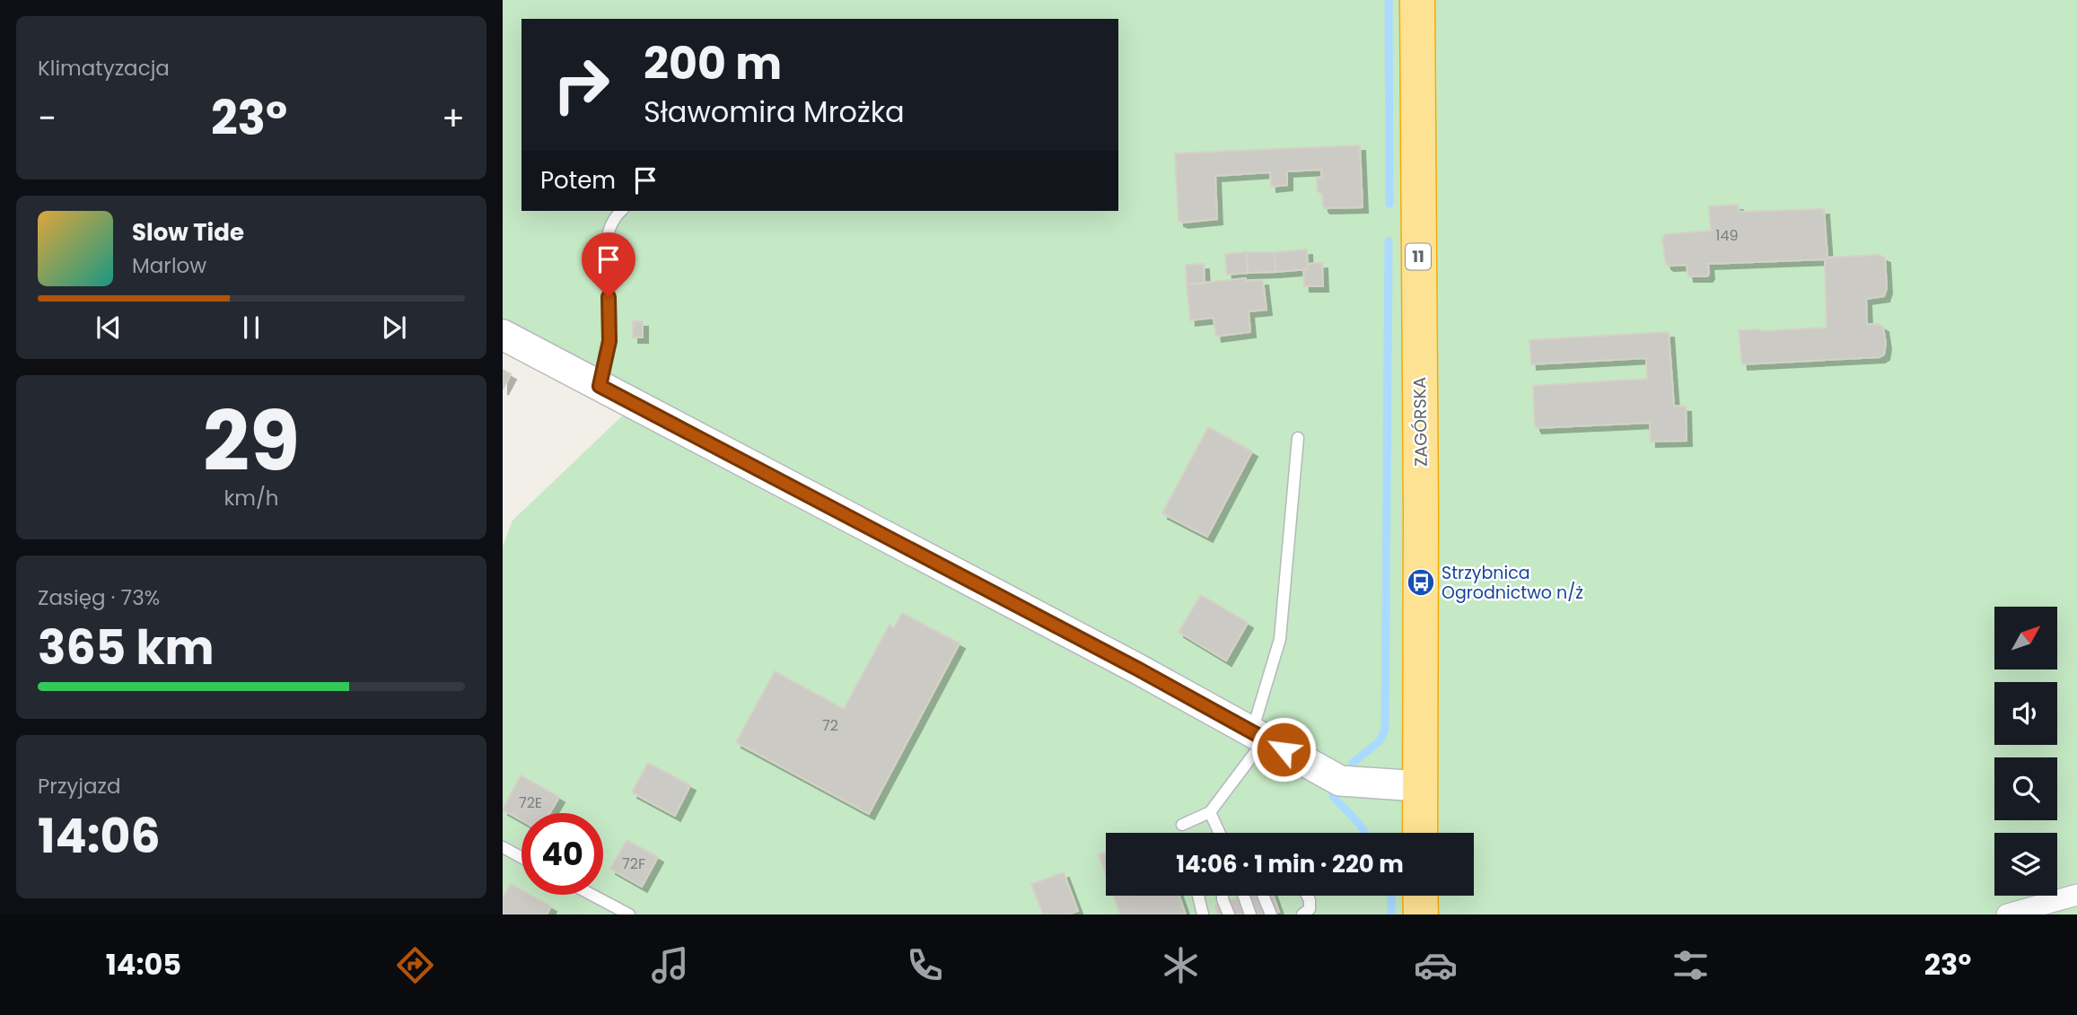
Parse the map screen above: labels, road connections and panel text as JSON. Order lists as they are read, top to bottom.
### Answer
{
  "streets": {
    "highway": ["11", "ZAGÓRSKA"]
  },
  "places": {
    "bus stop": ["Strzybnica Ogrodnictwo n/ż"]
  },
  "house_numbers": [
    "149",
    "72",
    "72E",
    "72F"
  ],
  "north": "top right",
  "page": {
    "tile": [
      "Klimatyzacja",
      ["29", "km/h"],
      ["Zasięg · 73%", "365 km"],
      ["Przyjazd", "14:06"]
    ],
    "turn": ["200 m", "Sławomira Mrożka"],
    "heat": ["−", "23°", "+"],
    "then": "Potem",
    "song": ["Slow Tide", "Marlow"],
    "limit": "40",
    "trip": "14:06 · 1 min · 220 m",
    "tabs": ["14:05", "23°"]
  }
}
